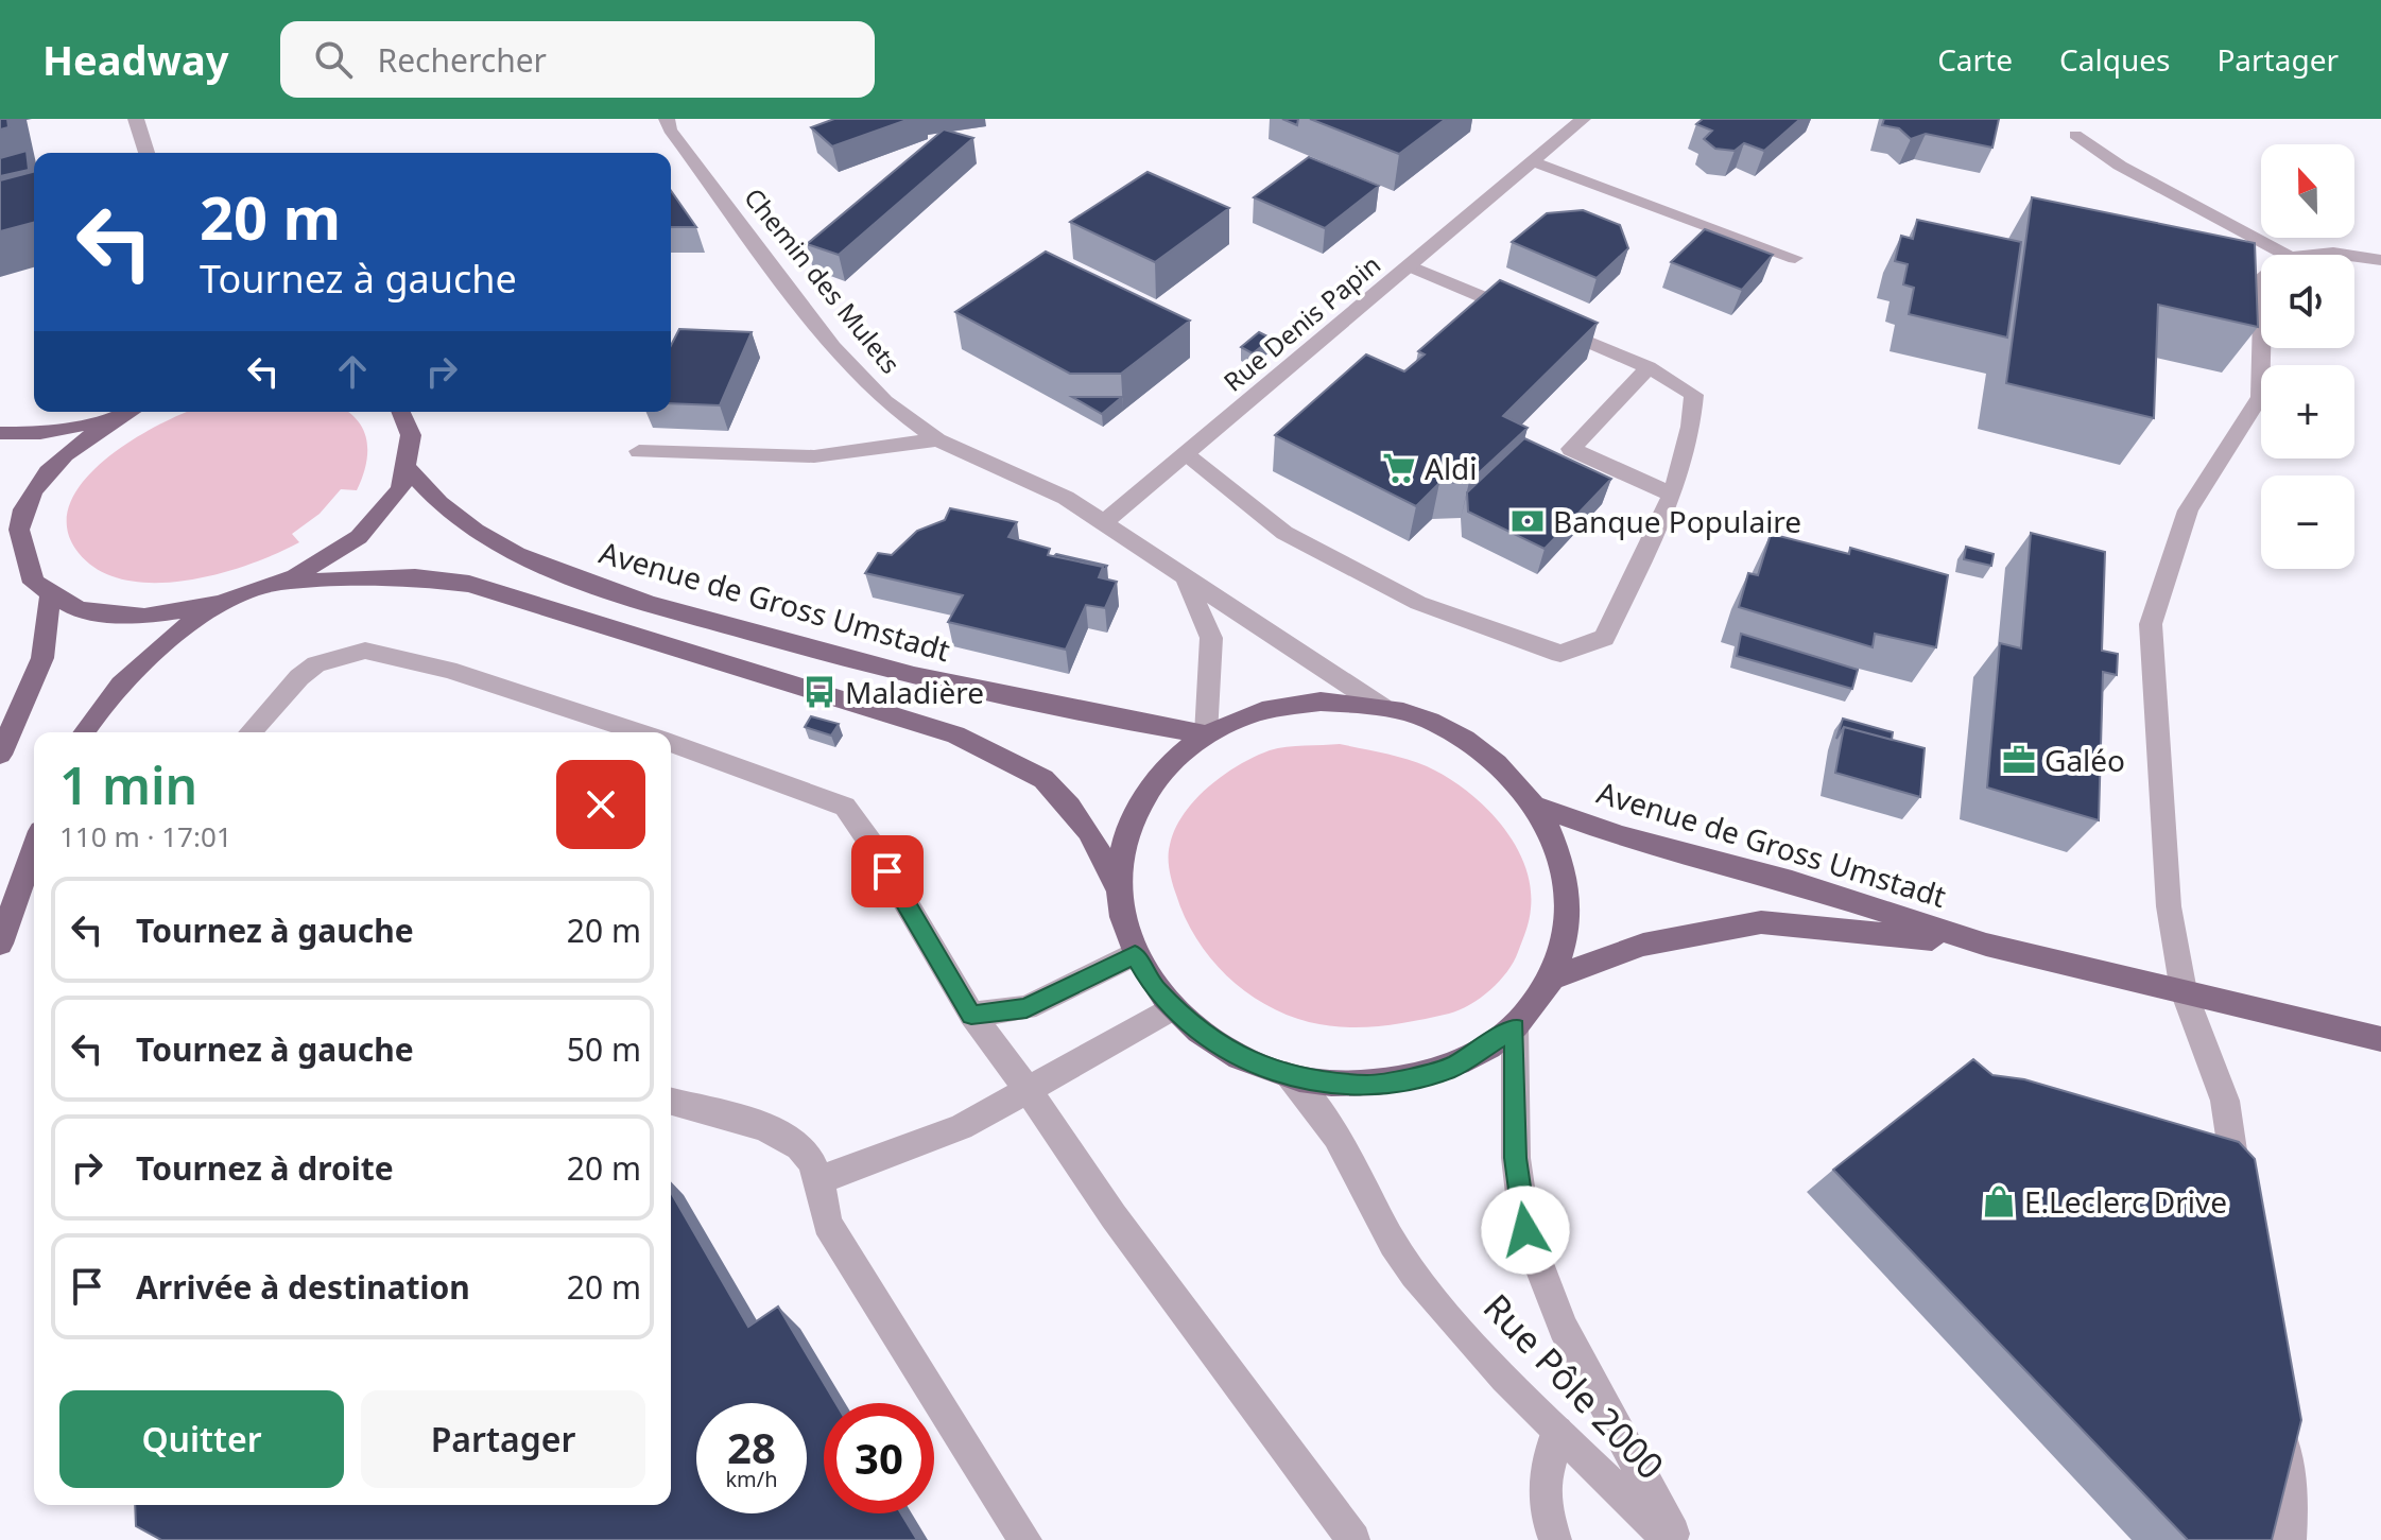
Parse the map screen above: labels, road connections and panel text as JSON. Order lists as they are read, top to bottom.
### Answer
{
  "streets": {
    "main road": ["Avenue de Gross Umstadt"],
    "street": ["Chemin des Mulets", "Rue Denis Papin", "Rue Pôle 2000"]
  },
  "crossings": [
    ["Chemin des Mulets", "Rue Denis Papin"]
  ],
  "places": {
    "supermarket": ["Aldi"],
    "bank": ["Banque Populaire"],
    "bus stop": ["Maladière"],
    "office": ["Galéo"],
    "shop": ["E.Leclerc Drive"]
  },
  "north": "top",
  "page": {
    "header": "Headway",
    "search": "Rechercher",
    "nav": ["Carte", "Calques", "Partager"],
    "map_buttons": ["+", "−"],
    "turn": ["20 m", "Tournez à gauche"],
    "heading": ["1 min", "110 m · 17:01"],
    "list": [
      {
        "name": "Tournez à gauche",
        "value": "20 m"
      },
      {
        "name": "Tournez à gauche",
        "value": "50 m"
      },
      {
        "name": "Tournez à droite",
        "value": "20 m"
      },
      {
        "name": "Arrivée à destination",
        "value": "20 m"
      }
    ],
    "buttons": ["Quitter", "Partager"],
    "speed": "28 km/h",
    "limit": "30"
  }
}
